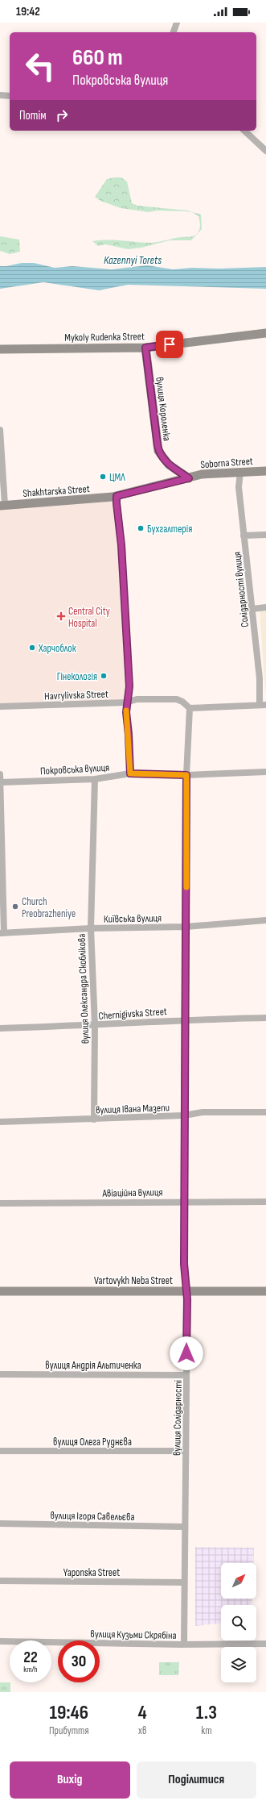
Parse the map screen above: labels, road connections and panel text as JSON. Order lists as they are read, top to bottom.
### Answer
{
  "streets": {
    "street": [
      "Mykoly Rudenka Street",
      "вулиця Короленка",
      "Soborna Street",
      "Shakhtarska Street",
      "Солідарності вулиця",
      "Havrylivska Street",
      "Покровська вулиця",
      "Київська вулиця",
      "вулиця Олександра Скоблікова",
      "Chernigivska Street",
      "вулиця Івана Мазепи",
      "Авіаційна вулиця",
      "Vartovykh Neba Street",
      "вулиця Андрія Альтиченка",
      "вулиця Солідарності",
      "вулиця Олега Руднєва",
      "вулиця Ігоря Савельєва",
      "Yaponska Street",
      "вулиця Кузьми Скрябіна"
    ]
  },
  "crossings": [
    ["Mykoly Rudenka Street", "вулиця Короленка"],
    ["вулиця Короленка", "Soborna Street"],
    ["вулиця Короленка", "Shakhtarska Street"],
    ["Soborna Street", "Shakhtarska Street"],
    ["Soborna Street", "Солідарності вулиця"],
    ["Havrylivska Street", "вулиця Солідарності"],
    ["Покровська вулиця", "вулиця Олександра Скоблікова"],
    ["Покровська вулиця", "вулиця Солідарності"],
    ["Київська вулиця", "вулиця Олександра Скоблікова"],
    ["Київська вулиця", "вулиця Солідарності"],
    ["вулиця Олександра Скоблікова", "Chernigivska Street"],
    ["вулиця Олександра Скоблікова", "вулиця Івана Мазепи"],
    ["Chernigivska Street", "вулиця Солідарності"],
    ["вулиця Івана Мазепи", "вулиця Солідарності"],
    ["Авіаційна вулиця", "вулиця Солідарності"],
    ["Vartovykh Neba Street", "вулиця Солідарності"],
    ["вулиця Андрія Альтиченка", "вулиця Солідарності"],
    ["вулиця Солідарності", "вулиця Олега Руднєва"],
    ["вулиця Солідарності", "вулиця Ігоря Савельєва"],
    ["вулиця Солідарності", "Yaponska Street"]
  ],
  "water": ["Kazennyi Torets"],
  "places": {
    "other": [
      "ЦМЛ",
      "Бухгалтерія",
      "Харчоблок",
      "Гінекологія",
      "Church Preobrazheniye"
    ],
    "health": ["Central City Hospital"]
  },
  "north": "top right",
  "page": {
    "status": "19:42",
    "turn": ["660 m", "Покровська вулиця"],
    "then": "Потім",
    "speed": "22 km/h",
    "limit": "30",
    "eta": [
      "19:46",
      "Прибуття",
      "4",
      "хв",
      "1.3",
      "km"
    ],
    "buttons": ["Вихід", "Поділитися"]
  }
}
